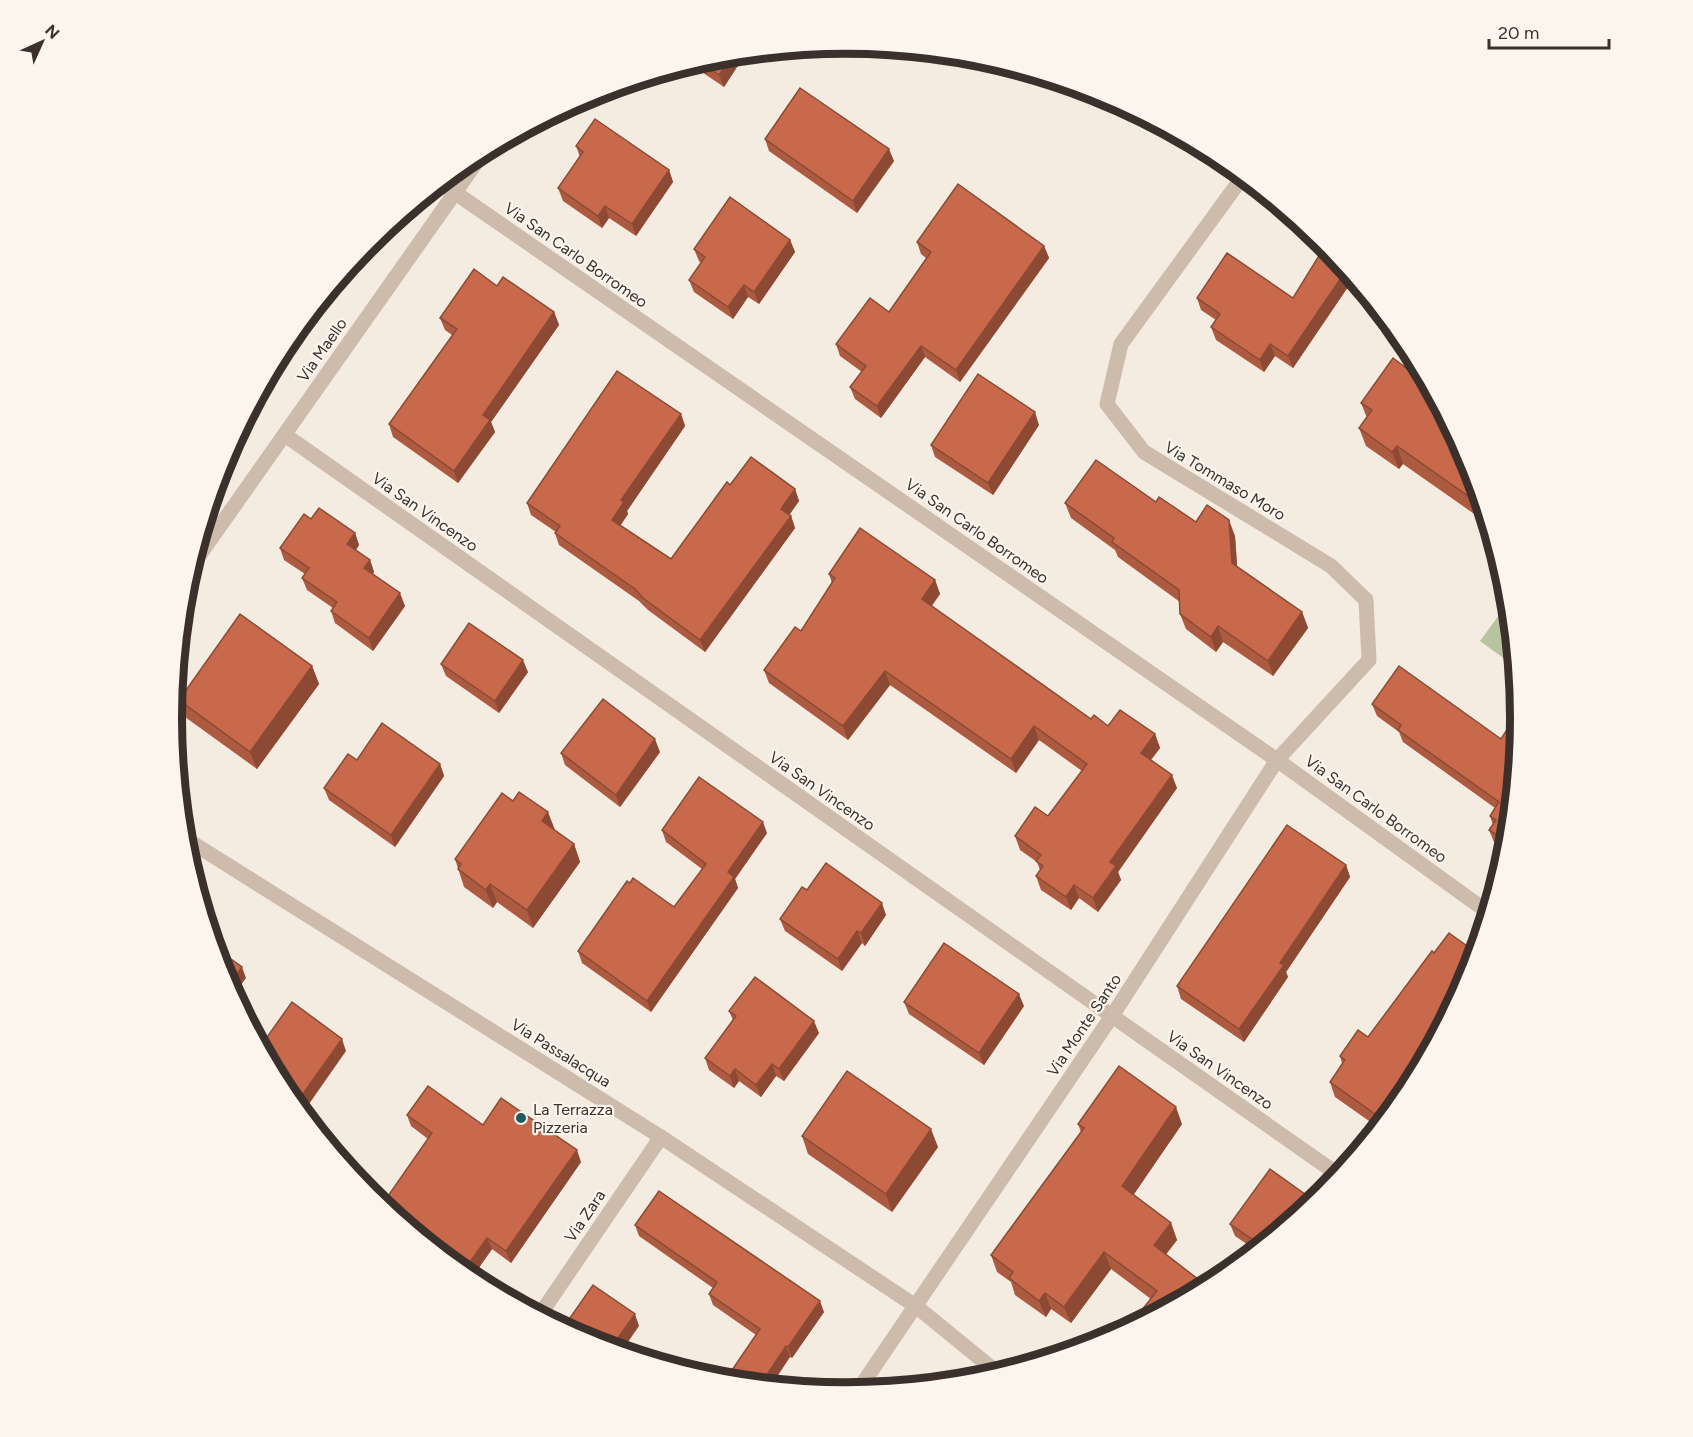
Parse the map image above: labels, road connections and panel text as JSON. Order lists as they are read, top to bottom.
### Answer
{
  "streets": {
    "street": [
      "Via San Carlo Borromeo",
      "Via Maello",
      "Via Tommaso Moro",
      "Via San Vincenzo",
      "Via Monte Santo",
      "Via Passalacqua",
      "Via Zara"
    ]
  },
  "crossings": [
    ["Via San Carlo Borromeo", "Via Maello"],
    ["Via San Carlo Borromeo", "Via Tommaso Moro"],
    ["Via San Carlo Borromeo", "Via Monte Santo"],
    ["Via Maello", "Via San Vincenzo"],
    ["Via Tommaso Moro", "Via Monte Santo"],
    ["Via San Vincenzo", "Via Monte Santo"],
    ["Via Monte Santo", "Via Passalacqua"],
    ["Via Passalacqua", "Via Zara"]
  ],
  "places": ["La Terrazza Pizzeria"],
  "scale_bar": "20 m",
  "north": "top right"
}
